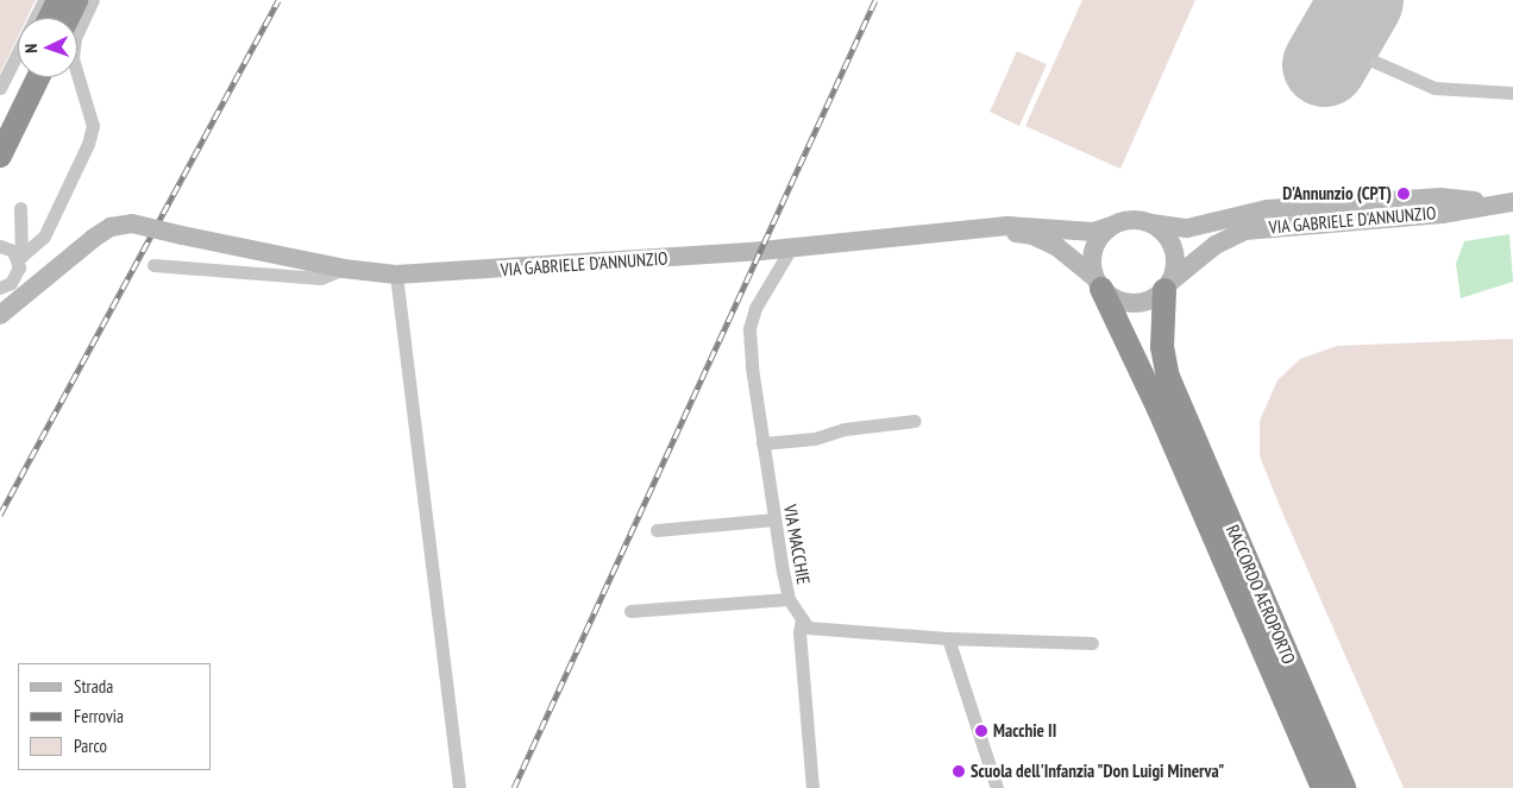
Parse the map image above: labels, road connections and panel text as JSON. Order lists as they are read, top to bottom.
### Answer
{
  "streets": {
    "highway": ["RACCORDO AEROPORTO"],
    "street": ["VIA GABRIELE D'ANNUNZIO", "VIA MACCHIE"]
  },
  "crossings": [
    ["VIA GABRIELE D'ANNUNZIO", "VIA MACCHIE"]
  ],
  "places": ["D'Annunzio (CPT)", "Macchie II", "Scuola dell'Infanzia \"Don Luigi Minerva\""],
  "legend": ["Strada", "Ferrovia", "Parco"],
  "north": "left"
}
